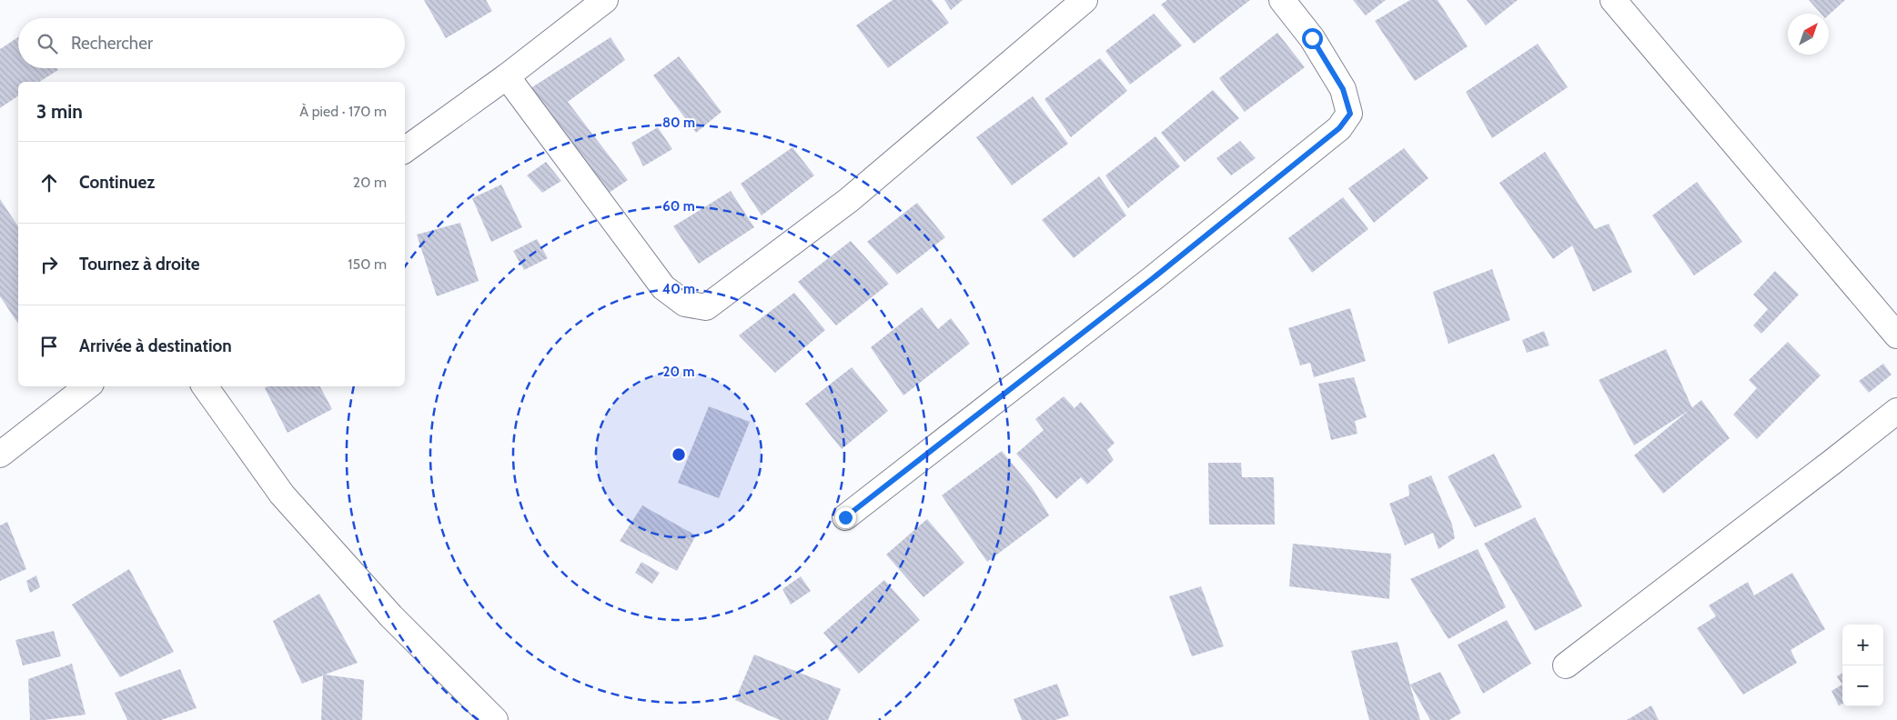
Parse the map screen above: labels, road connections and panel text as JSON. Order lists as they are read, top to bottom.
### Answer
{
  "north": "top right",
  "page": {
    "search": "Rechercher",
    "heading": ["3 min", "À pied · 170 m"],
    "list": [
      ["Continuez", "20 m"],
      ["Tournez à droite", "150 m"],
      "Arrivée à destination"
    ],
    "map_buttons": ["+", "−"]
  },
  "rings": [
    "80 m",
    "60 m",
    "40 m",
    "20 m"
  ]
}
